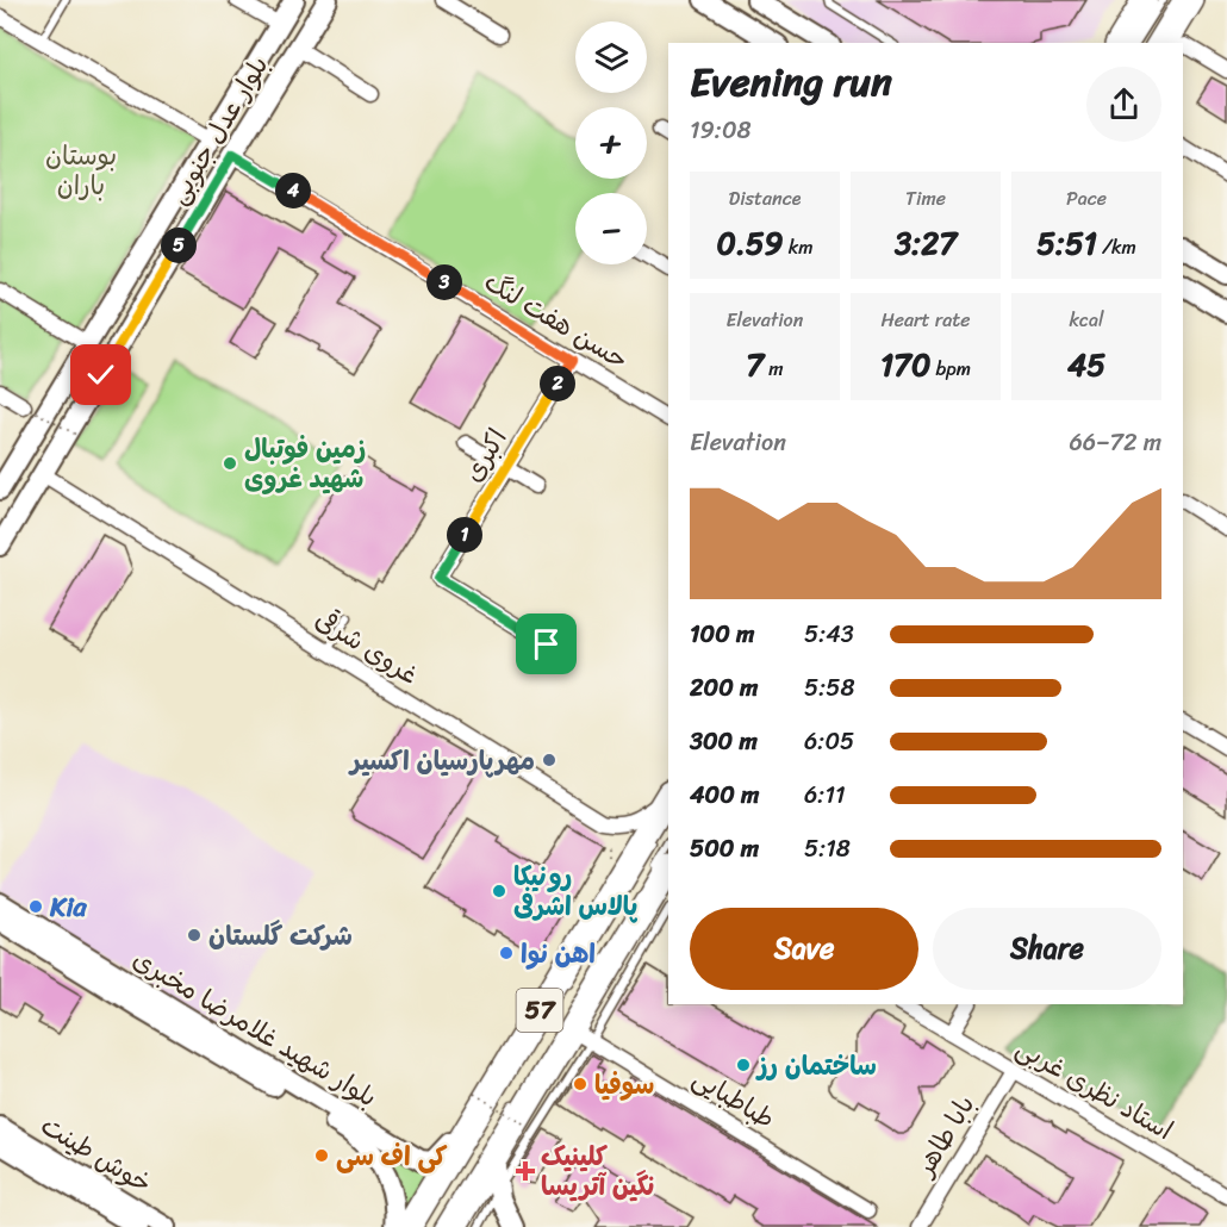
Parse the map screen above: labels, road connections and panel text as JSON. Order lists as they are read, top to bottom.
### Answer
{
  "streets": {
    "highway": ["57"],
    "main road": ["بلوار عدل جنوبی", "بلوار شهید غلامرضا مخبری", "خوش طینت"],
    "street": [
      "حسن هفت لنگ",
      "اکبری",
      "غروی شرقی",
      "استاد نظری غربی",
      "طباطبایی",
      "بابا طاهر"
    ]
  },
  "crossings": [
    ["بلوار عدل جنوبی", "حسن هفت لنگ"],
    ["بلوار عدل جنوبی", "غروی شرقی"],
    ["حسن هفت لنگ", "اکبری"],
    ["غروی شرقی", "57"],
    ["57", "بلوار شهید غلامرضا مخبری"],
    ["57", "طباطبایی"],
    ["استاد نظری غربی", "بابا طاهر"]
  ],
  "parks": ["بوستان باران"],
  "places": {
    "other": [
      "زمین فوتبال شهید غروی",
      "مهرپارسیان اکسیر",
      "رونیکا پالاس اشرفی",
      "Kia",
      "شرکت گلستان",
      "اهن نوا",
      "ساختمان رز",
      "سوفیا",
      "کی اف سی"
    ],
    "health": ["کلینیک نگین آتریسا"]
  },
  "page": {
    "map_buttons": ["+", "−"],
    "heading": ["Evening run", "19:08"],
    "stats": [
      ["Distance", "0.59 km"],
      ["Time", "3:27"],
      ["Pace", "5:51 /km"],
      ["Elevation", "7 m"],
      ["Heart rate", "170 bpm"],
      ["kcal", "45"]
    ],
    "pins": [
      "4",
      "5",
      "3",
      "2",
      "1"
    ],
    "chart": ["Elevation", "66–72 m"],
    "list": [
      {
        "name": "100 m",
        "note": "5:43"
      },
      {
        "name": "200 m",
        "note": "5:58"
      },
      {
        "name": "300 m",
        "note": "6:05"
      },
      {
        "name": "400 m",
        "note": "6:11"
      },
      {
        "name": "500 m",
        "note": "5:18"
      }
    ],
    "buttons": ["Save", "Share"]
  }
}
